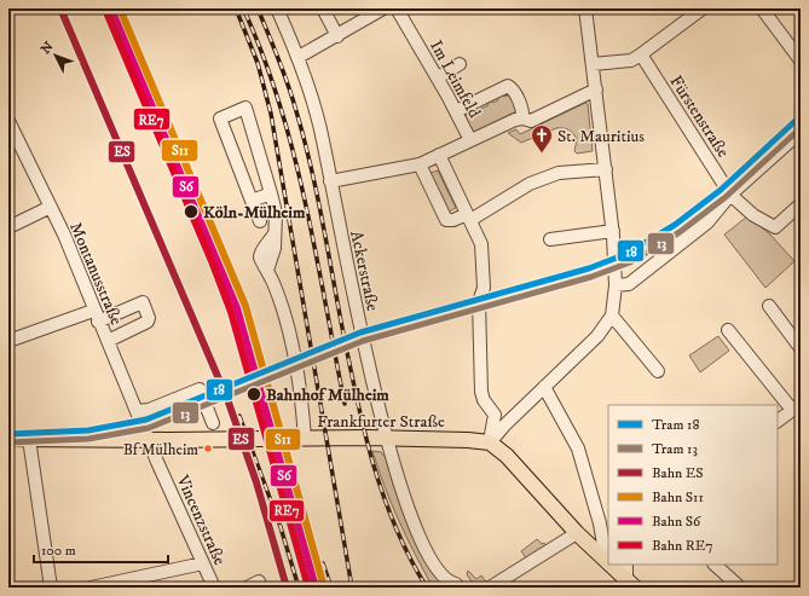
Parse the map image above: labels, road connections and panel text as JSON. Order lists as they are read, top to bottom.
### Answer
{
  "streets": {
    "main road": ["Frankfurter Straße"],
    "street": [
      "Im Leimfeld",
      "Fürstenstraße",
      "Ackerstraße",
      "Montanusstraße",
      "Vincenzstraße"
    ]
  },
  "crossings": [
    ["Ackerstraße", "Frankfurter Straße"],
    ["Montanusstraße", "Frankfurter Straße"],
    ["Montanusstraße", "Vincenzstraße"],
    ["Frankfurter Straße", "Vincenzstraße"]
  ],
  "places": {
    "church": ["St. Mauritius"],
    "other": ["Köln-Mülheim", "Bahnhof Mülheim", "Bf Mülheim"]
  },
  "lines": [
    "rail line ES",
    "rail line S11",
    "rail line S6",
    "rail line RE7",
    "tram line 18",
    "tram line 13"
  ],
  "legend": [
    "Tram 18",
    "Tram 13",
    "Bahn ES",
    "Bahn S11",
    "Bahn S6",
    "Bahn RE7"
  ],
  "scale_bar": "100 m",
  "north": "top left"
}
